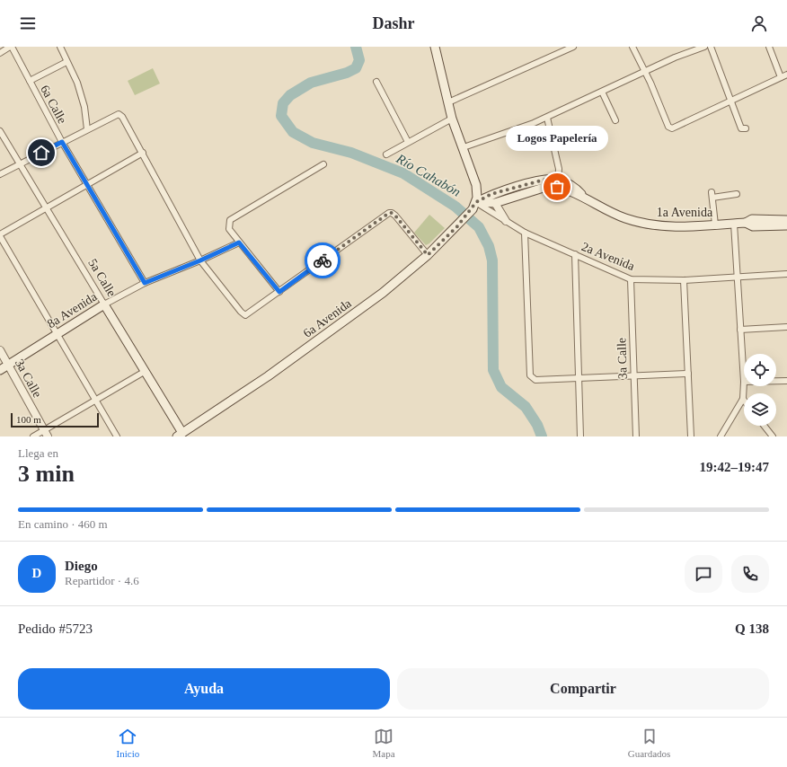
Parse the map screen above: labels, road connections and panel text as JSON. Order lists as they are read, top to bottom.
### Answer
{
  "streets": {
    "main road": [
      "1a Avenida",
      "5a Calle",
      "8a Avenida",
      "6a Avenida"
    ],
    "street": ["6a Calle", "2a Avenida", "3a Calle"]
  },
  "crossings": [
    ["6a Calle", "8a Avenida"],
    ["2a Avenida", "6a Avenida"],
    ["2a Avenida", "3a Calle"],
    ["5a Calle", "8a Avenida"],
    ["5a Calle", "6a Avenida"],
    ["8a Avenida", "3a Calle"]
  ],
  "water": ["Río Cahabón"],
  "places": ["Logos Papelería"],
  "scale_bar": "100 m",
  "page": {
    "header": "Dashr",
    "bubble": "Logos Papelería",
    "scale": "100 m",
    "heading": ["3 min", "Llega en", "19:42–19:47"],
    "panel": [
      "Diego",
      "Repartidor · 4.6",
      "Pedido #5723",
      "Q 138"
    ],
    "bar": "En camino · 460 m",
    "round": "D",
    "buttons": ["Ayuda", "Compartir"],
    "tabs": ["Inicio", "Mapa", "Guardados"]
  }
}
